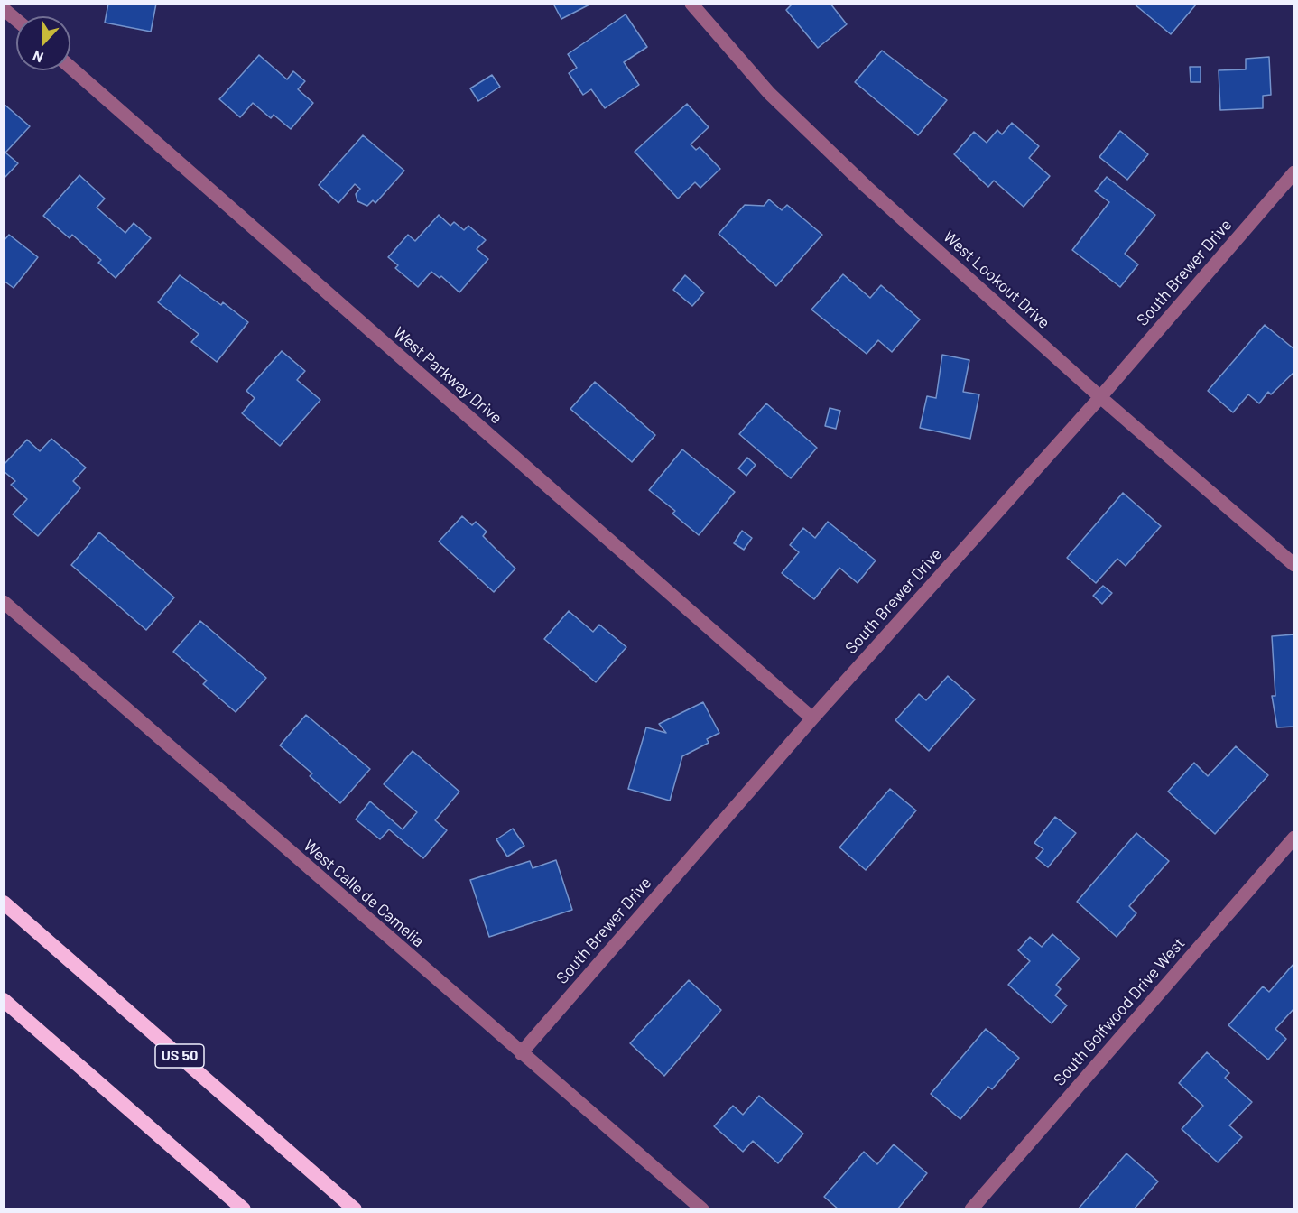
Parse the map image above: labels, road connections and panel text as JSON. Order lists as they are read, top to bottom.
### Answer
{
  "streets": {
    "highway": ["US 50"],
    "street": [
      "South Brewer Drive",
      "West Lookout Drive",
      "West Parkway Drive",
      "West Calle de Camelia",
      "South Golfwood Drive West"
    ]
  },
  "crossings": [
    ["South Brewer Drive", "West Lookout Drive"],
    ["South Brewer Drive", "West Parkway Drive"],
    ["South Brewer Drive", "West Calle de Camelia"]
  ],
  "north": "bottom"
}
